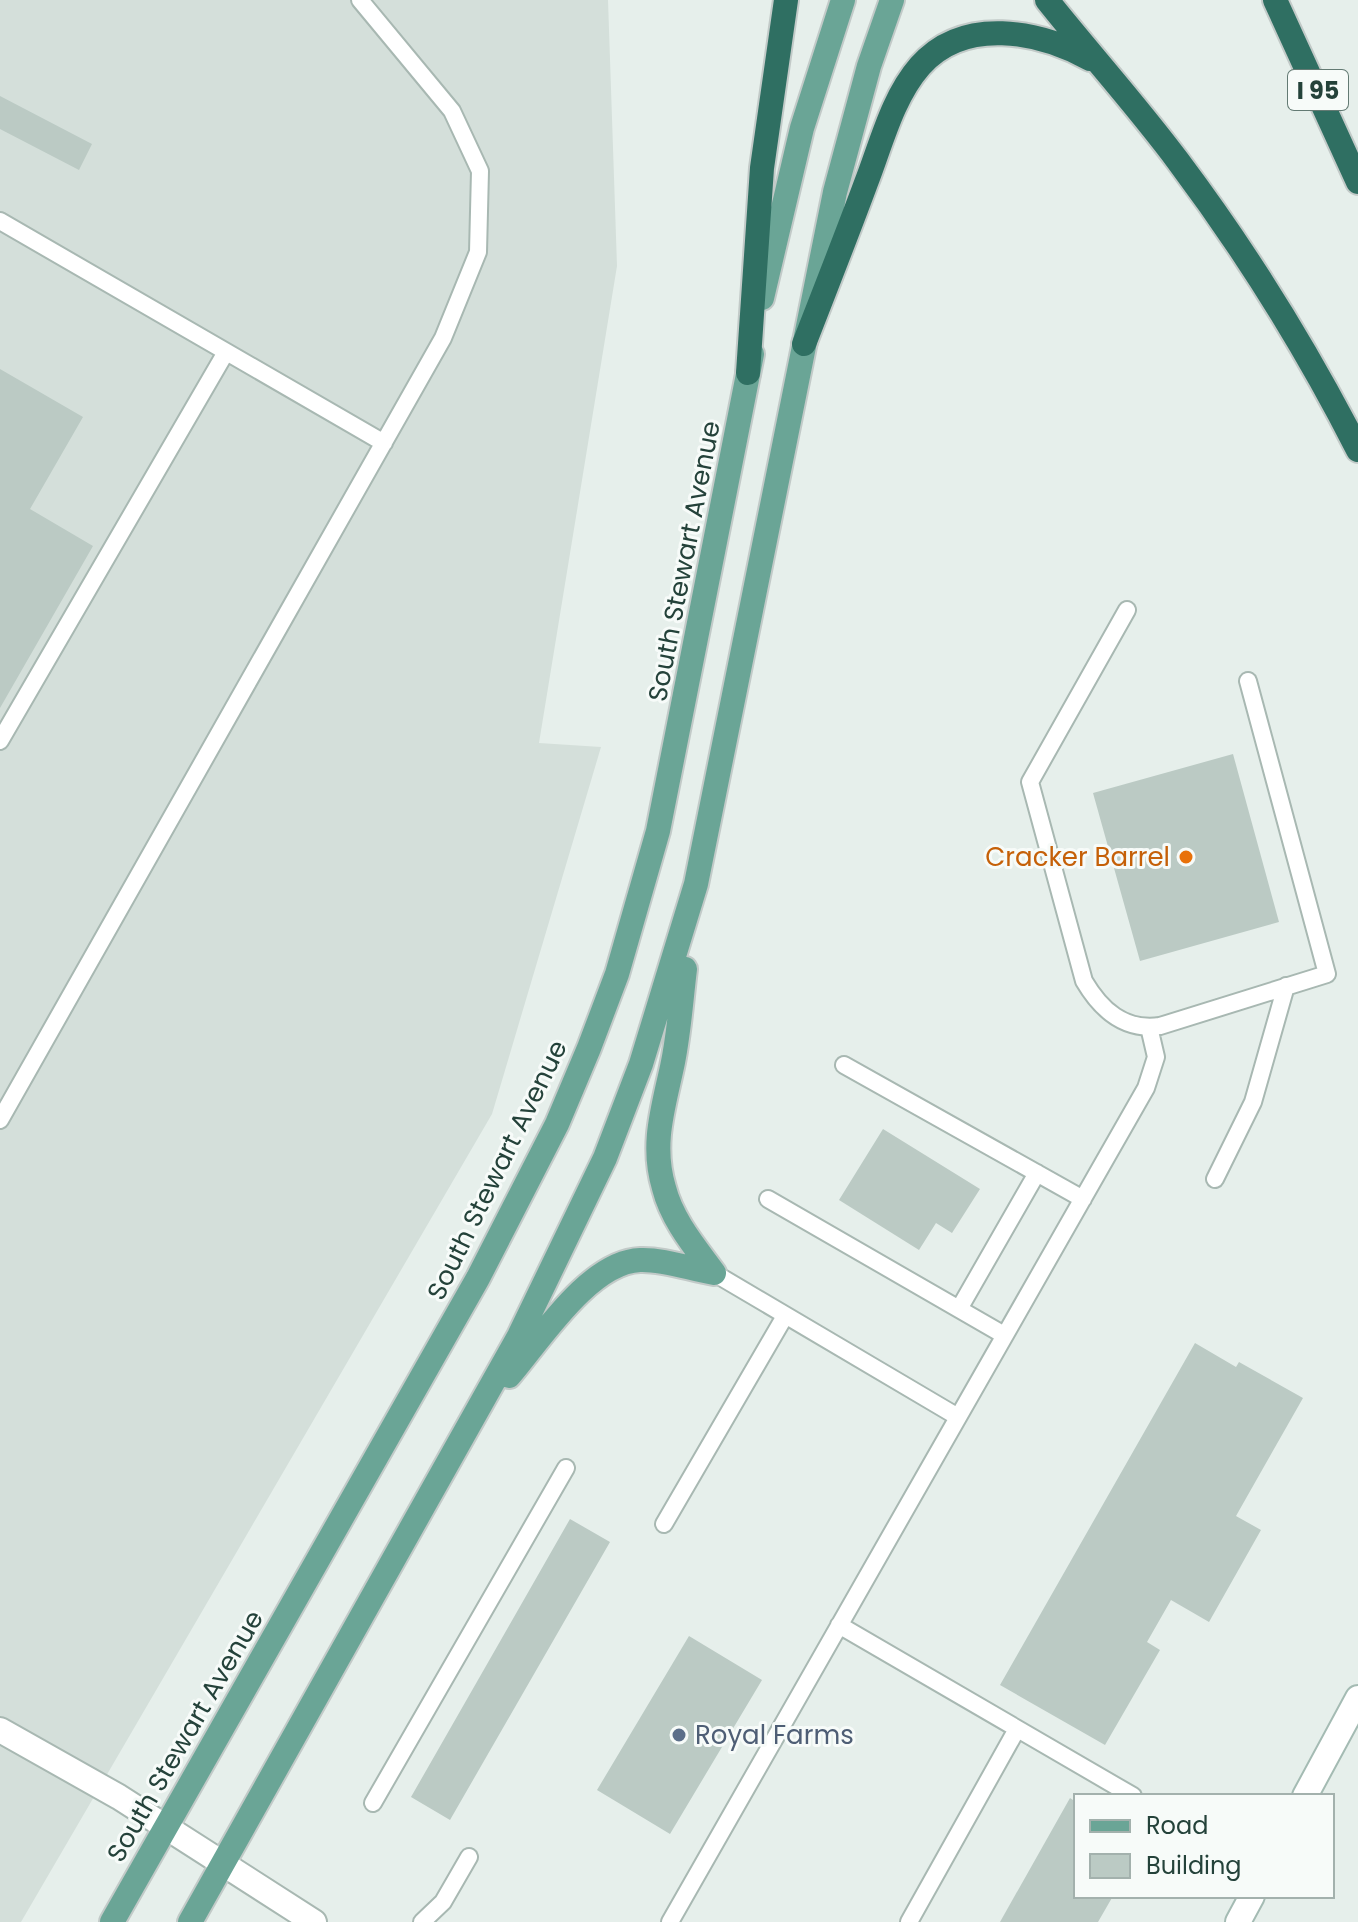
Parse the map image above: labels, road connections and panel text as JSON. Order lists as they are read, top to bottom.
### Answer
{
  "streets": {
    "highway": ["I 95"],
    "main road": ["South Stewart Avenue"]
  },
  "places": ["Cracker Barrel", "Royal Farms"],
  "legend": ["Road", "Building"]
}
